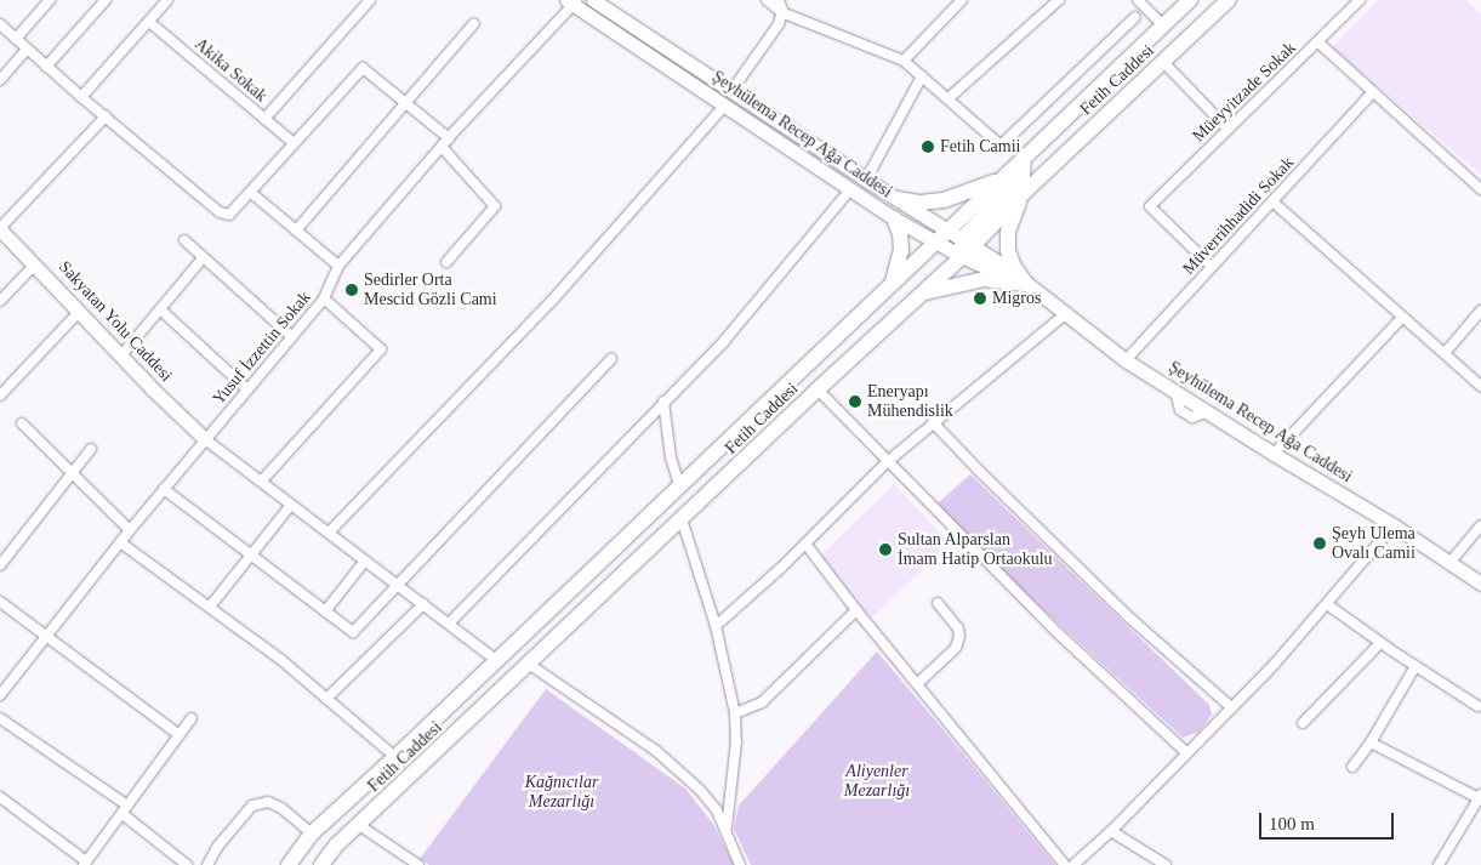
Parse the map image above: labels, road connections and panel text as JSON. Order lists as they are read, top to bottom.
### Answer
{
  "streets": {
    "main road": ["Fetih Caddesi"],
    "street": [
      "Akika Sokak",
      "Müeyyitzade Sokak",
      "Şeyhülema Recep Ağa Caddesi",
      "Müverrihhadidi Sokak",
      "Sakyatan Yolu Caddesi",
      "Yusuf İzzettin Sokak"
    ]
  },
  "crossings": [
    ["Fetih Caddesi", "Şeyhülema Recep Ağa Caddesi"],
    ["Müeyyitzade Sokak", "Müverrihhadidi Sokak"],
    ["Şeyhülema Recep Ağa Caddesi", "Müverrihhadidi Sokak"],
    ["Şeyhülema Recep Ağa Caddesi", "Yusuf İzzettin Sokak"],
    ["Sakyatan Yolu Caddesi", "Yusuf İzzettin Sokak"]
  ],
  "parks": ["Aliyenler Mezarlığı", "Kağnıcılar Mezarlığı"],
  "places": [
    "Fetih Camii",
    "Sedirler Orta Mescid Gözli Cami",
    "Migros",
    "Eneryapı Mühendislik",
    "Şeyh Ulema Ovalı Camii",
    "Sultan Alparslan İmam Hatip Ortaokulu"
  ],
  "scale_bar": "100 m"
}
